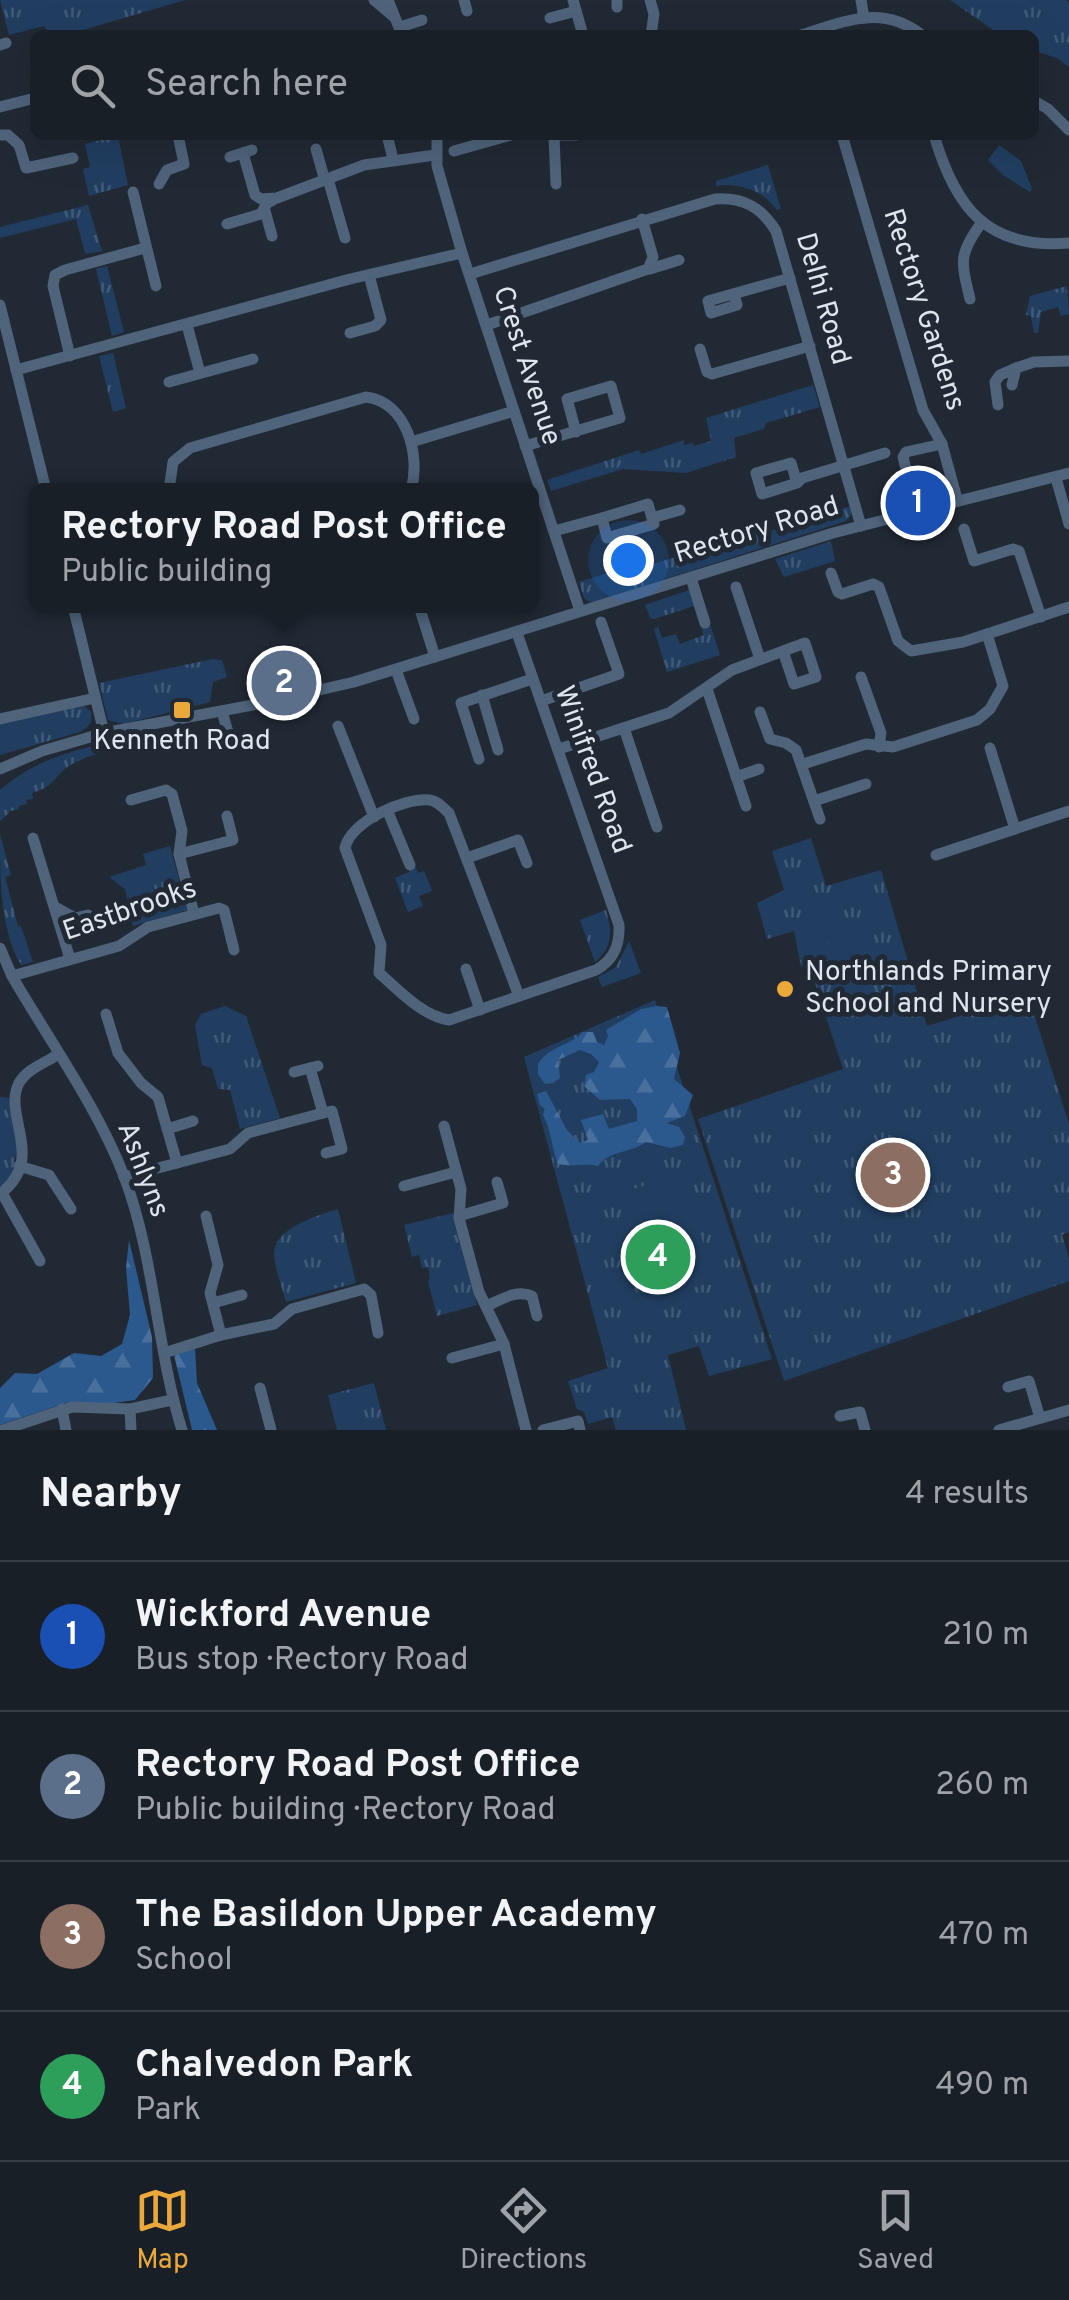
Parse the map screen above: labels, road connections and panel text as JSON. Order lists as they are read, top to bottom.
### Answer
{
  "streets": {
    "street": [
      "Delhi Road",
      "Rectory Gardens",
      "Crest Avenue",
      "Rectory Road",
      "Winifred Road",
      "Eastbrooks",
      "Ashlyns"
    ]
  },
  "crossings": [
    ["Delhi Road", "Crest Avenue"],
    ["Delhi Road", "Rectory Road"],
    ["Rectory Gardens", "Rectory Road"],
    ["Crest Avenue", "Rectory Road"],
    ["Rectory Road", "Winifred Road"],
    ["Eastbrooks", "Ashlyns"]
  ],
  "places": {
    "transit": ["Kenneth Road"],
    "other": ["Northlands Primary School and Nursery"]
  },
  "page": {
    "search": "Search here",
    "pins": [
      "1",
      "2",
      "3",
      "4"
    ],
    "popup": ["Rectory Road Post Office", "Public building"],
    "heading": ["Nearby", "4 results"],
    "list": [
      {
        "mark": "1",
        "name": "Wickford Avenue",
        "note": "Bus stop · Rectory Road",
        "value": "210 m"
      },
      {
        "mark": "2",
        "name": "Rectory Road Post Office",
        "note": "Public building · Rectory Road",
        "value": "260 m"
      },
      {
        "mark": "3",
        "name": "The Basildon Upper Academy",
        "note": "School",
        "value": "470 m"
      },
      {
        "mark": "4",
        "name": "Chalvedon Park",
        "note": "Park",
        "value": "490 m"
      }
    ],
    "nav": ["Map", "Directions", "Saved"]
  }
}
